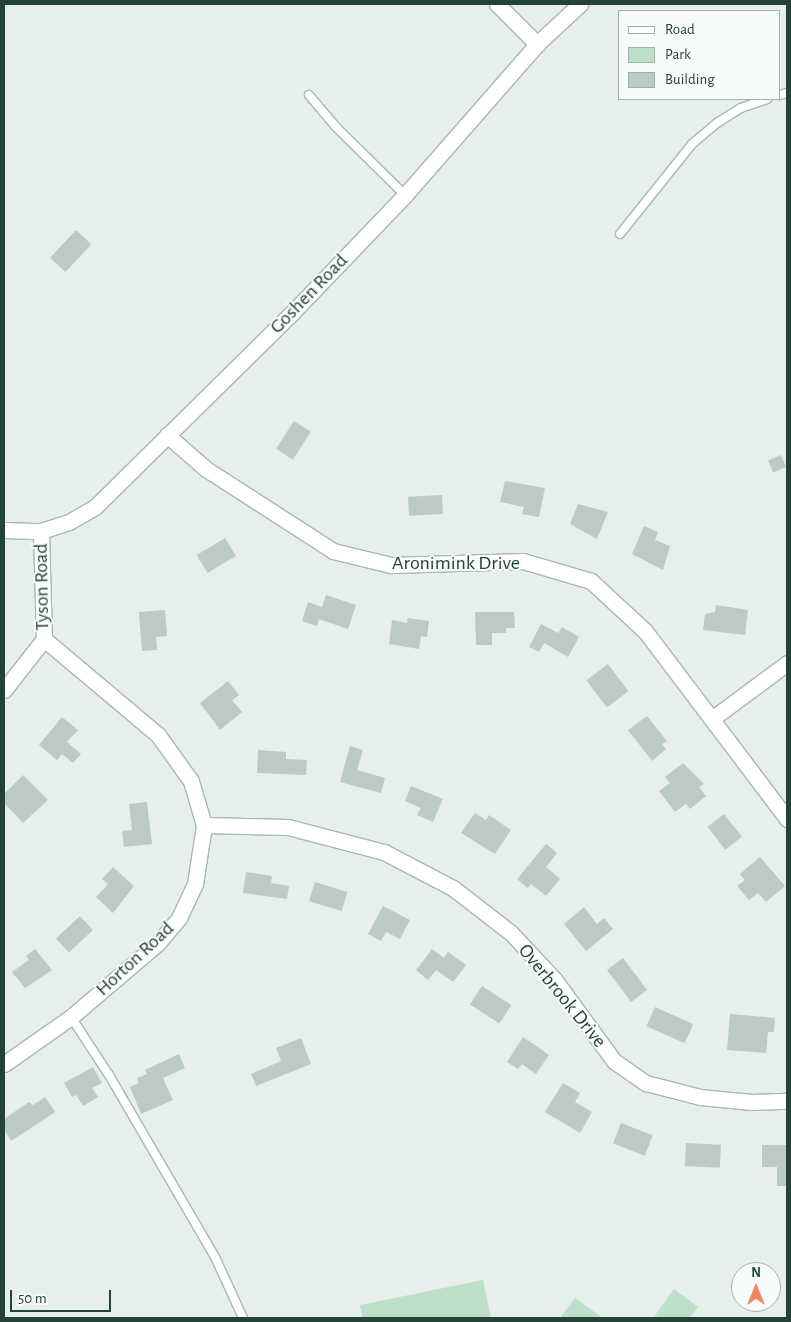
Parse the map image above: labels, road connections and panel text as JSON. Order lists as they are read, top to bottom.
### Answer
{
  "streets": {
    "street": [
      "Goshen Road",
      "Aronimink Drive",
      "Tyson Road",
      "Horton Road",
      "Overbrook Drive"
    ]
  },
  "crossings": [
    ["Goshen Road", "Aronimink Drive"],
    ["Goshen Road", "Tyson Road"],
    ["Tyson Road", "Horton Road"],
    ["Horton Road", "Overbrook Drive"]
  ],
  "legend": ["Road", "Park", "Building"],
  "scale_bar": "50 m",
  "north": "top"
}
